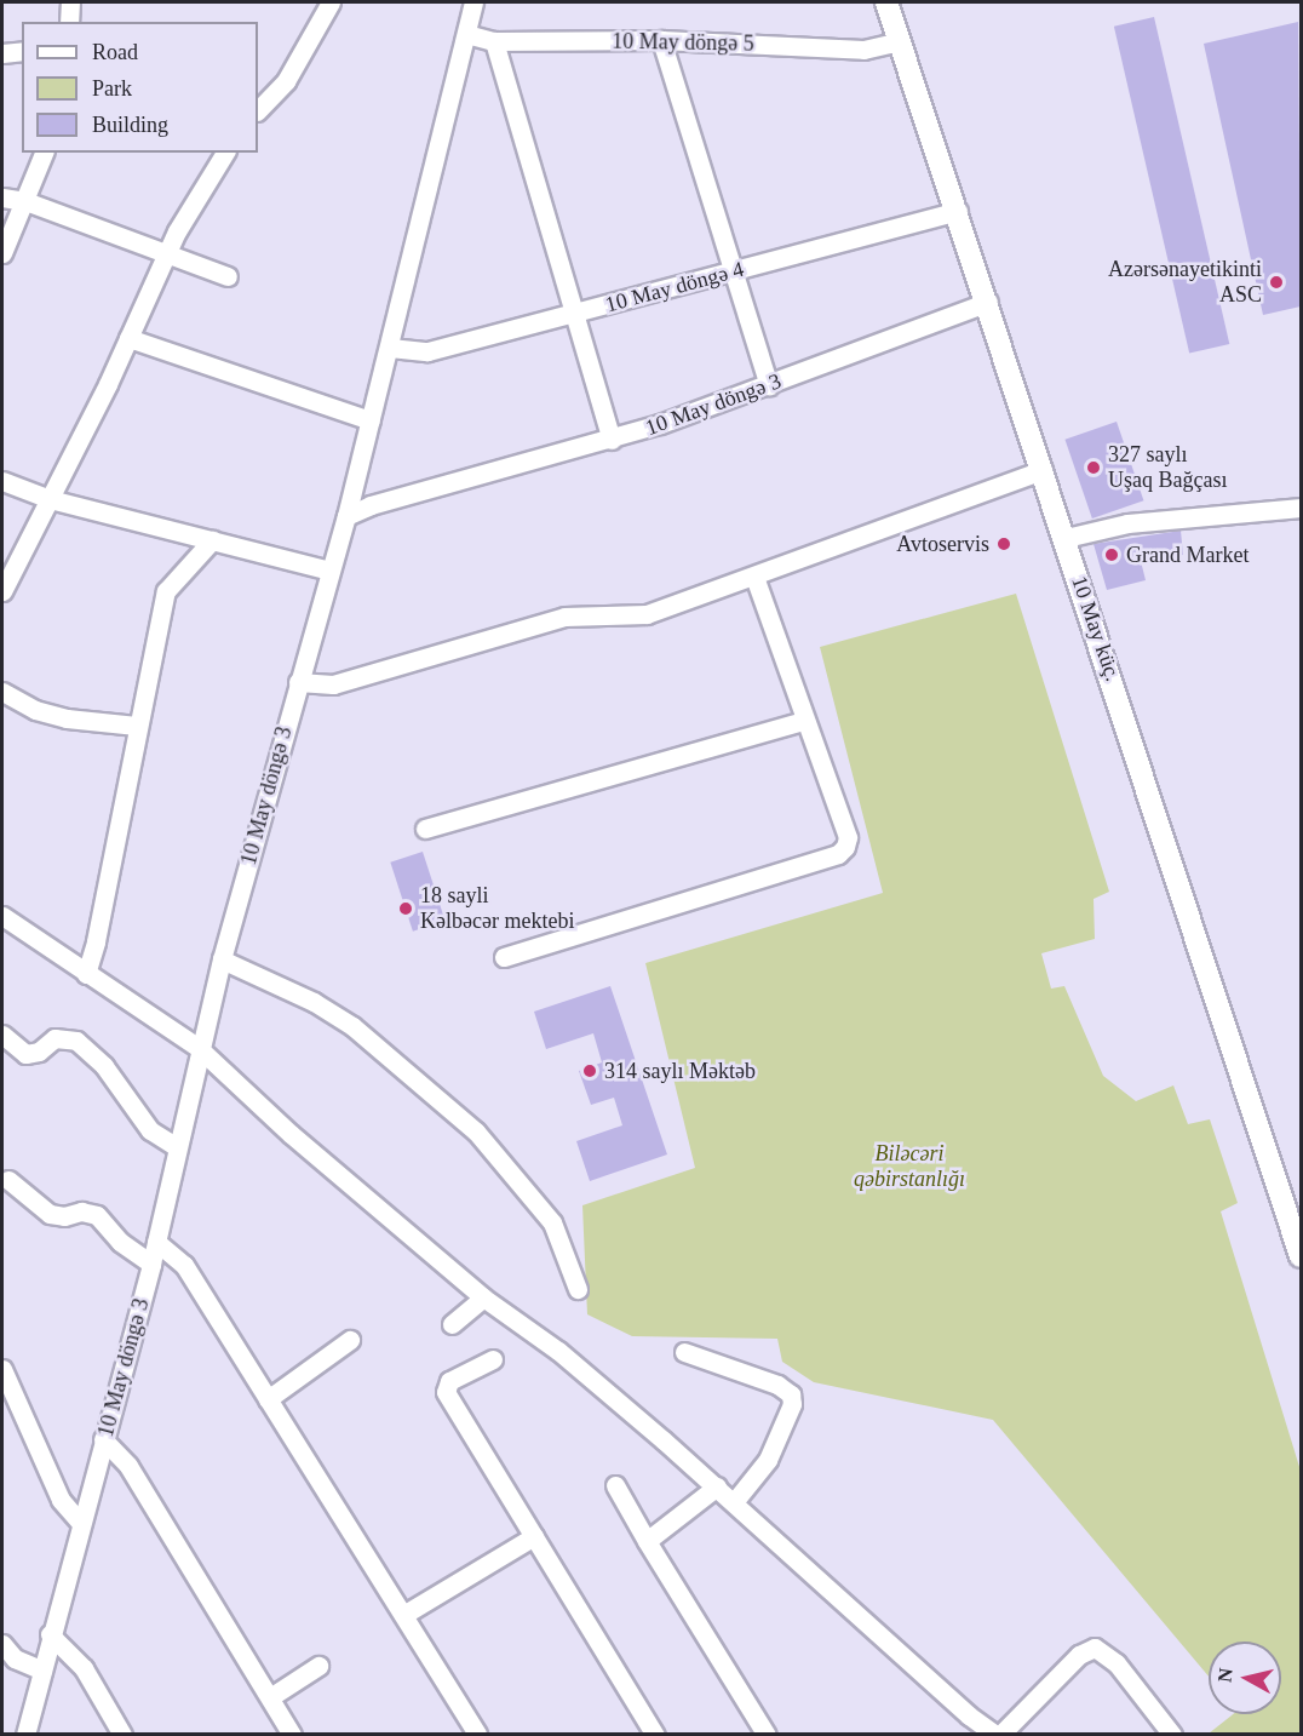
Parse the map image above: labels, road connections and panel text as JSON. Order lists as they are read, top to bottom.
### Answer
{
  "streets": {
    "main road": ["10 May küç."],
    "street": ["10 May döngə 5", "10 May döngə 4", "10 May döngə 3"]
  },
  "crossings": [
    ["10 May döngə 5", "10 May küç."],
    ["10 May döngə 4", "10 May küç."],
    ["10 May döngə 3", "10 May küç."]
  ],
  "parks": ["Biləcəri qəbirstanlığı"],
  "places": [
    "Azərsənayetikinti ASC",
    "327 saylı Uşaq Bağçası",
    "Avtoservis",
    "Grand Market",
    "18 sayli Kəlbəcər mektebi",
    "314 saylı Məktəb"
  ],
  "legend": ["Road", "Park", "Building"],
  "north": "left"
}
